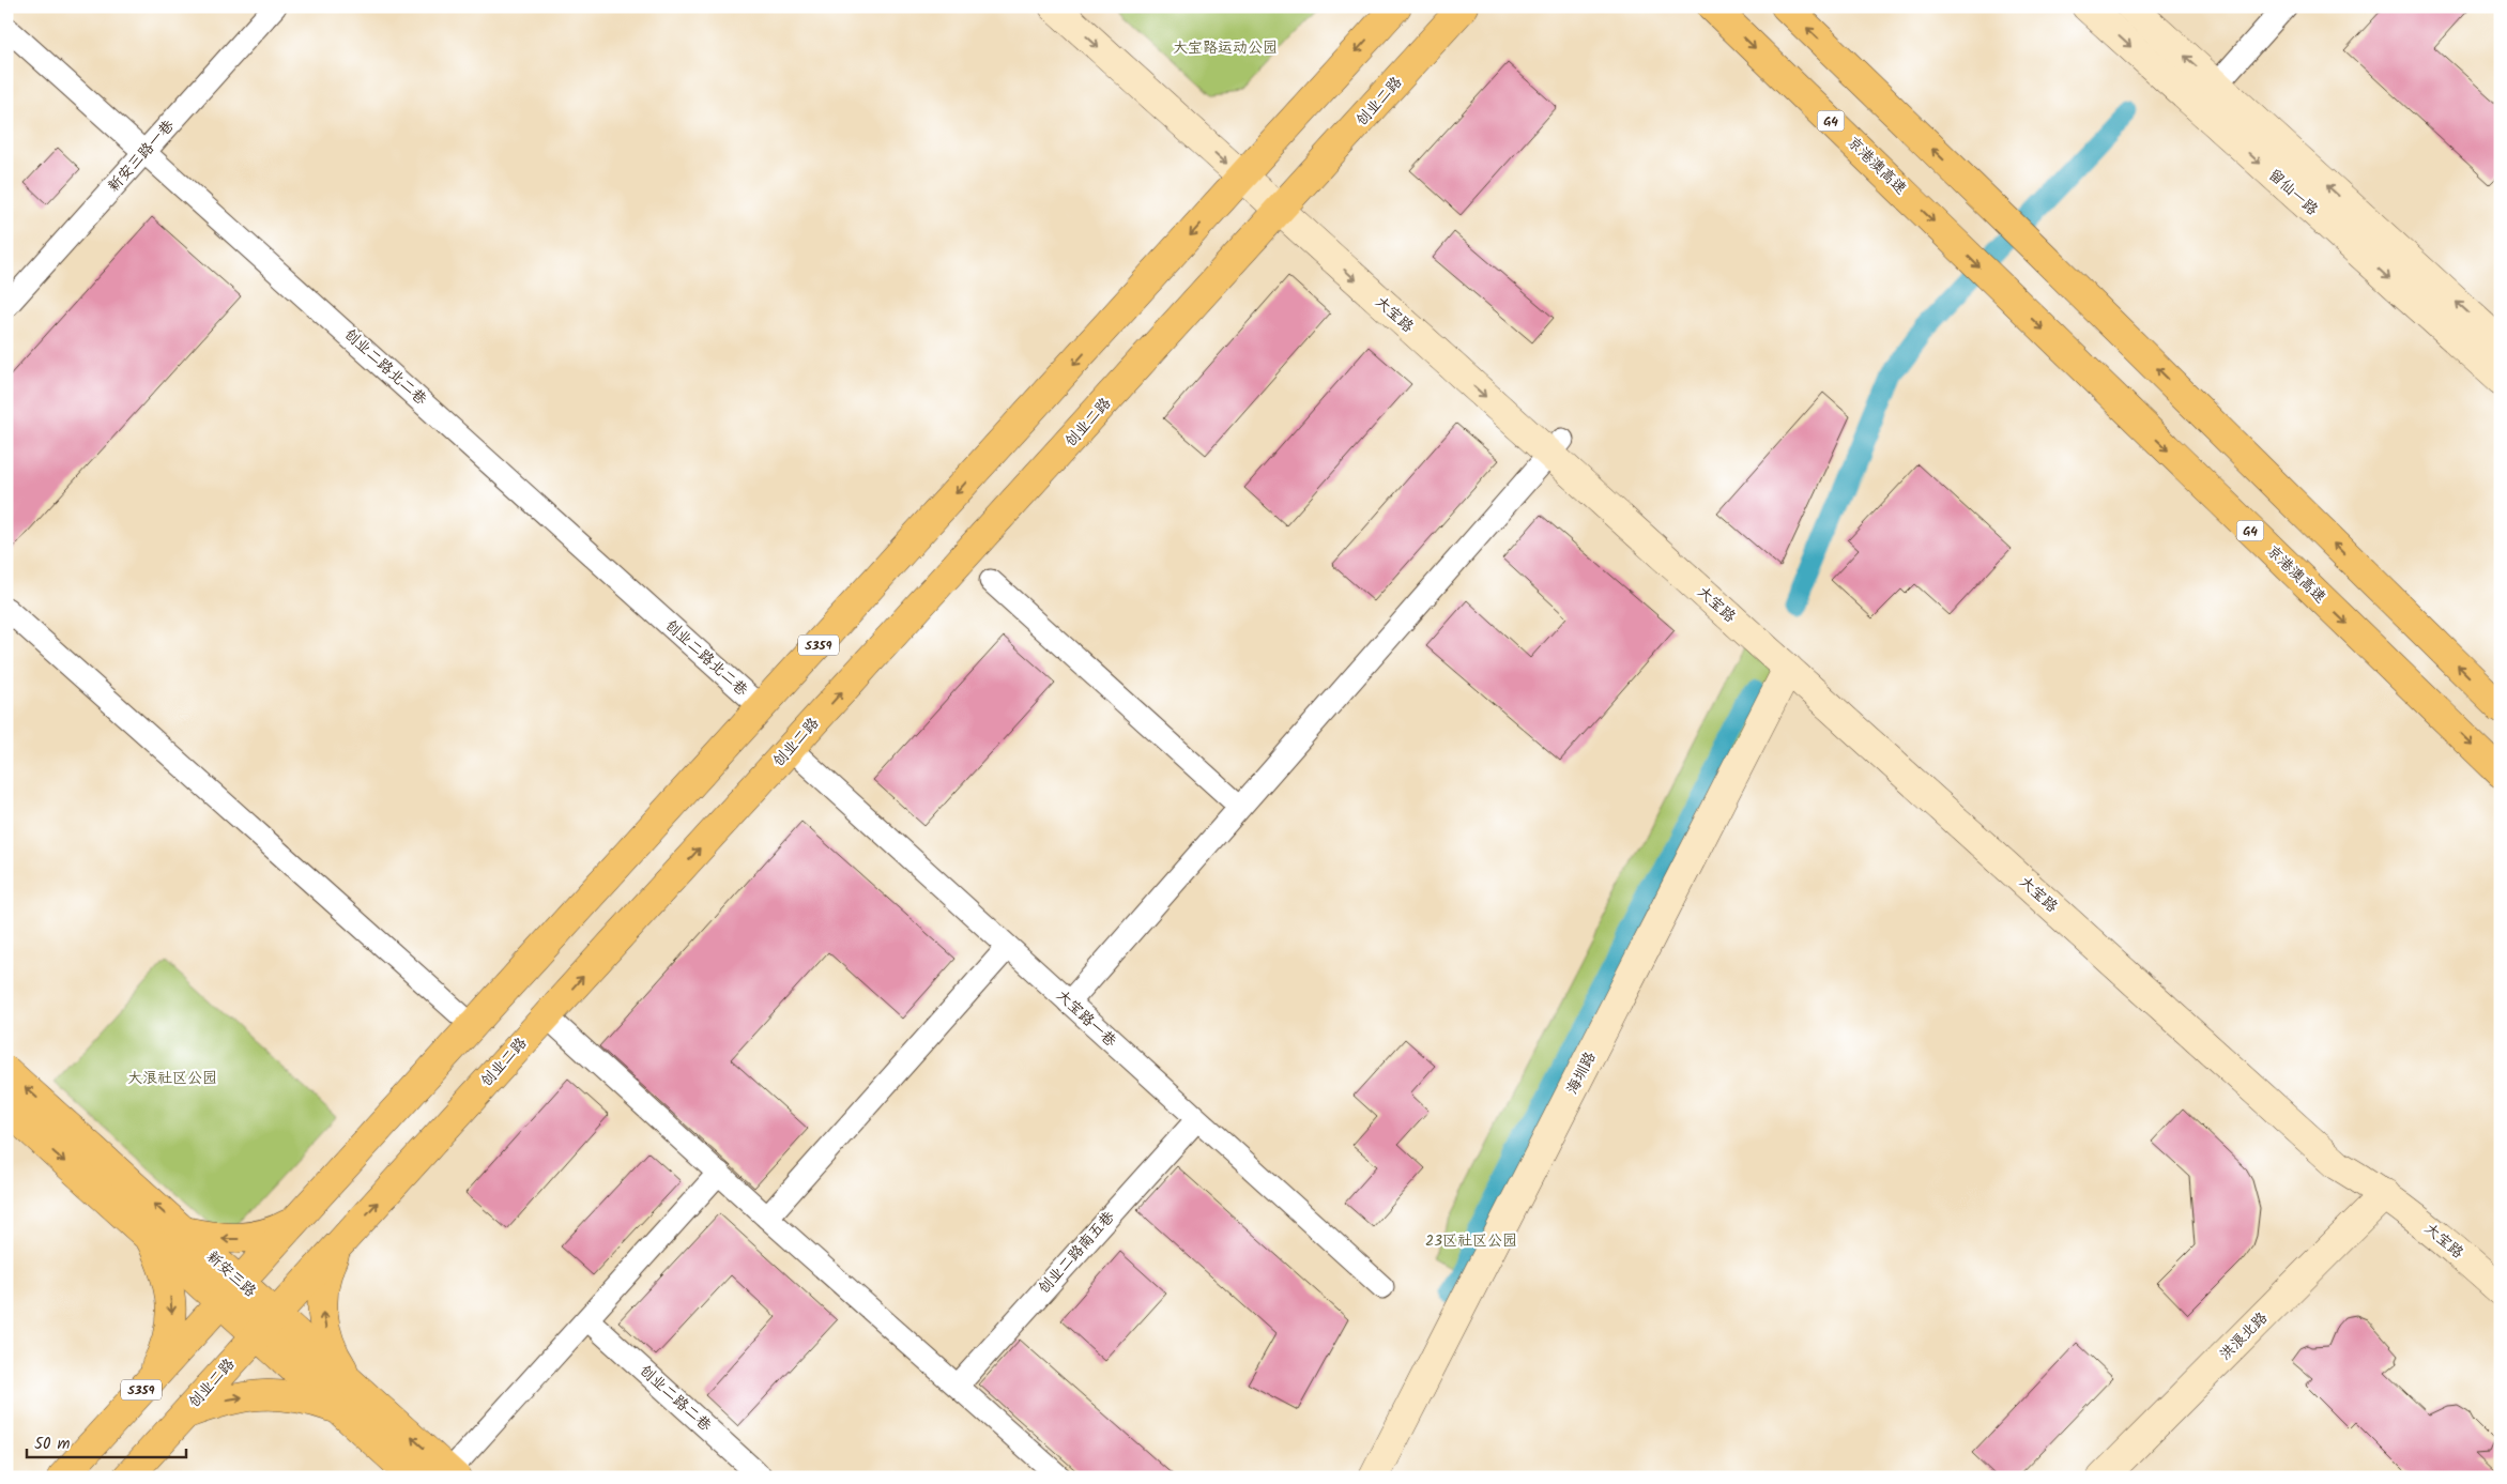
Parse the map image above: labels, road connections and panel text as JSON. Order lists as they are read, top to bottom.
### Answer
{
  "streets": {
    "main road": [
      "创业二路",
      "G4",
      "京港澳高速",
      "留仙一路",
      "大宝路",
      "S359",
      "海圳路",
      "新安三路",
      "洪浪北路"
    ],
    "street": [
      "新安三路一巷",
      "创业二路北二巷",
      "大宝路一巷",
      "创业二路南五巷",
      "创业二路二巷"
    ]
  },
  "crossings": [
    ["创业二路", "大宝路"],
    ["创业二路", "大宝路一巷"],
    ["创业二路", "新安三路"],
    ["新安三路一巷", "创业二路北二巷"],
    ["大宝路", "S359"],
    ["大宝路", "海圳路"],
    ["大宝路", "洪浪北路"],
    ["创业二路北二巷", "S359"],
    ["S359", "新安三路"],
    ["大宝路一巷", "创业二路南五巷"]
  ],
  "parks": ["大宝路运动公园", "大浪社区公园", "23区社区公园"],
  "scale_bar": "50 m"
}
